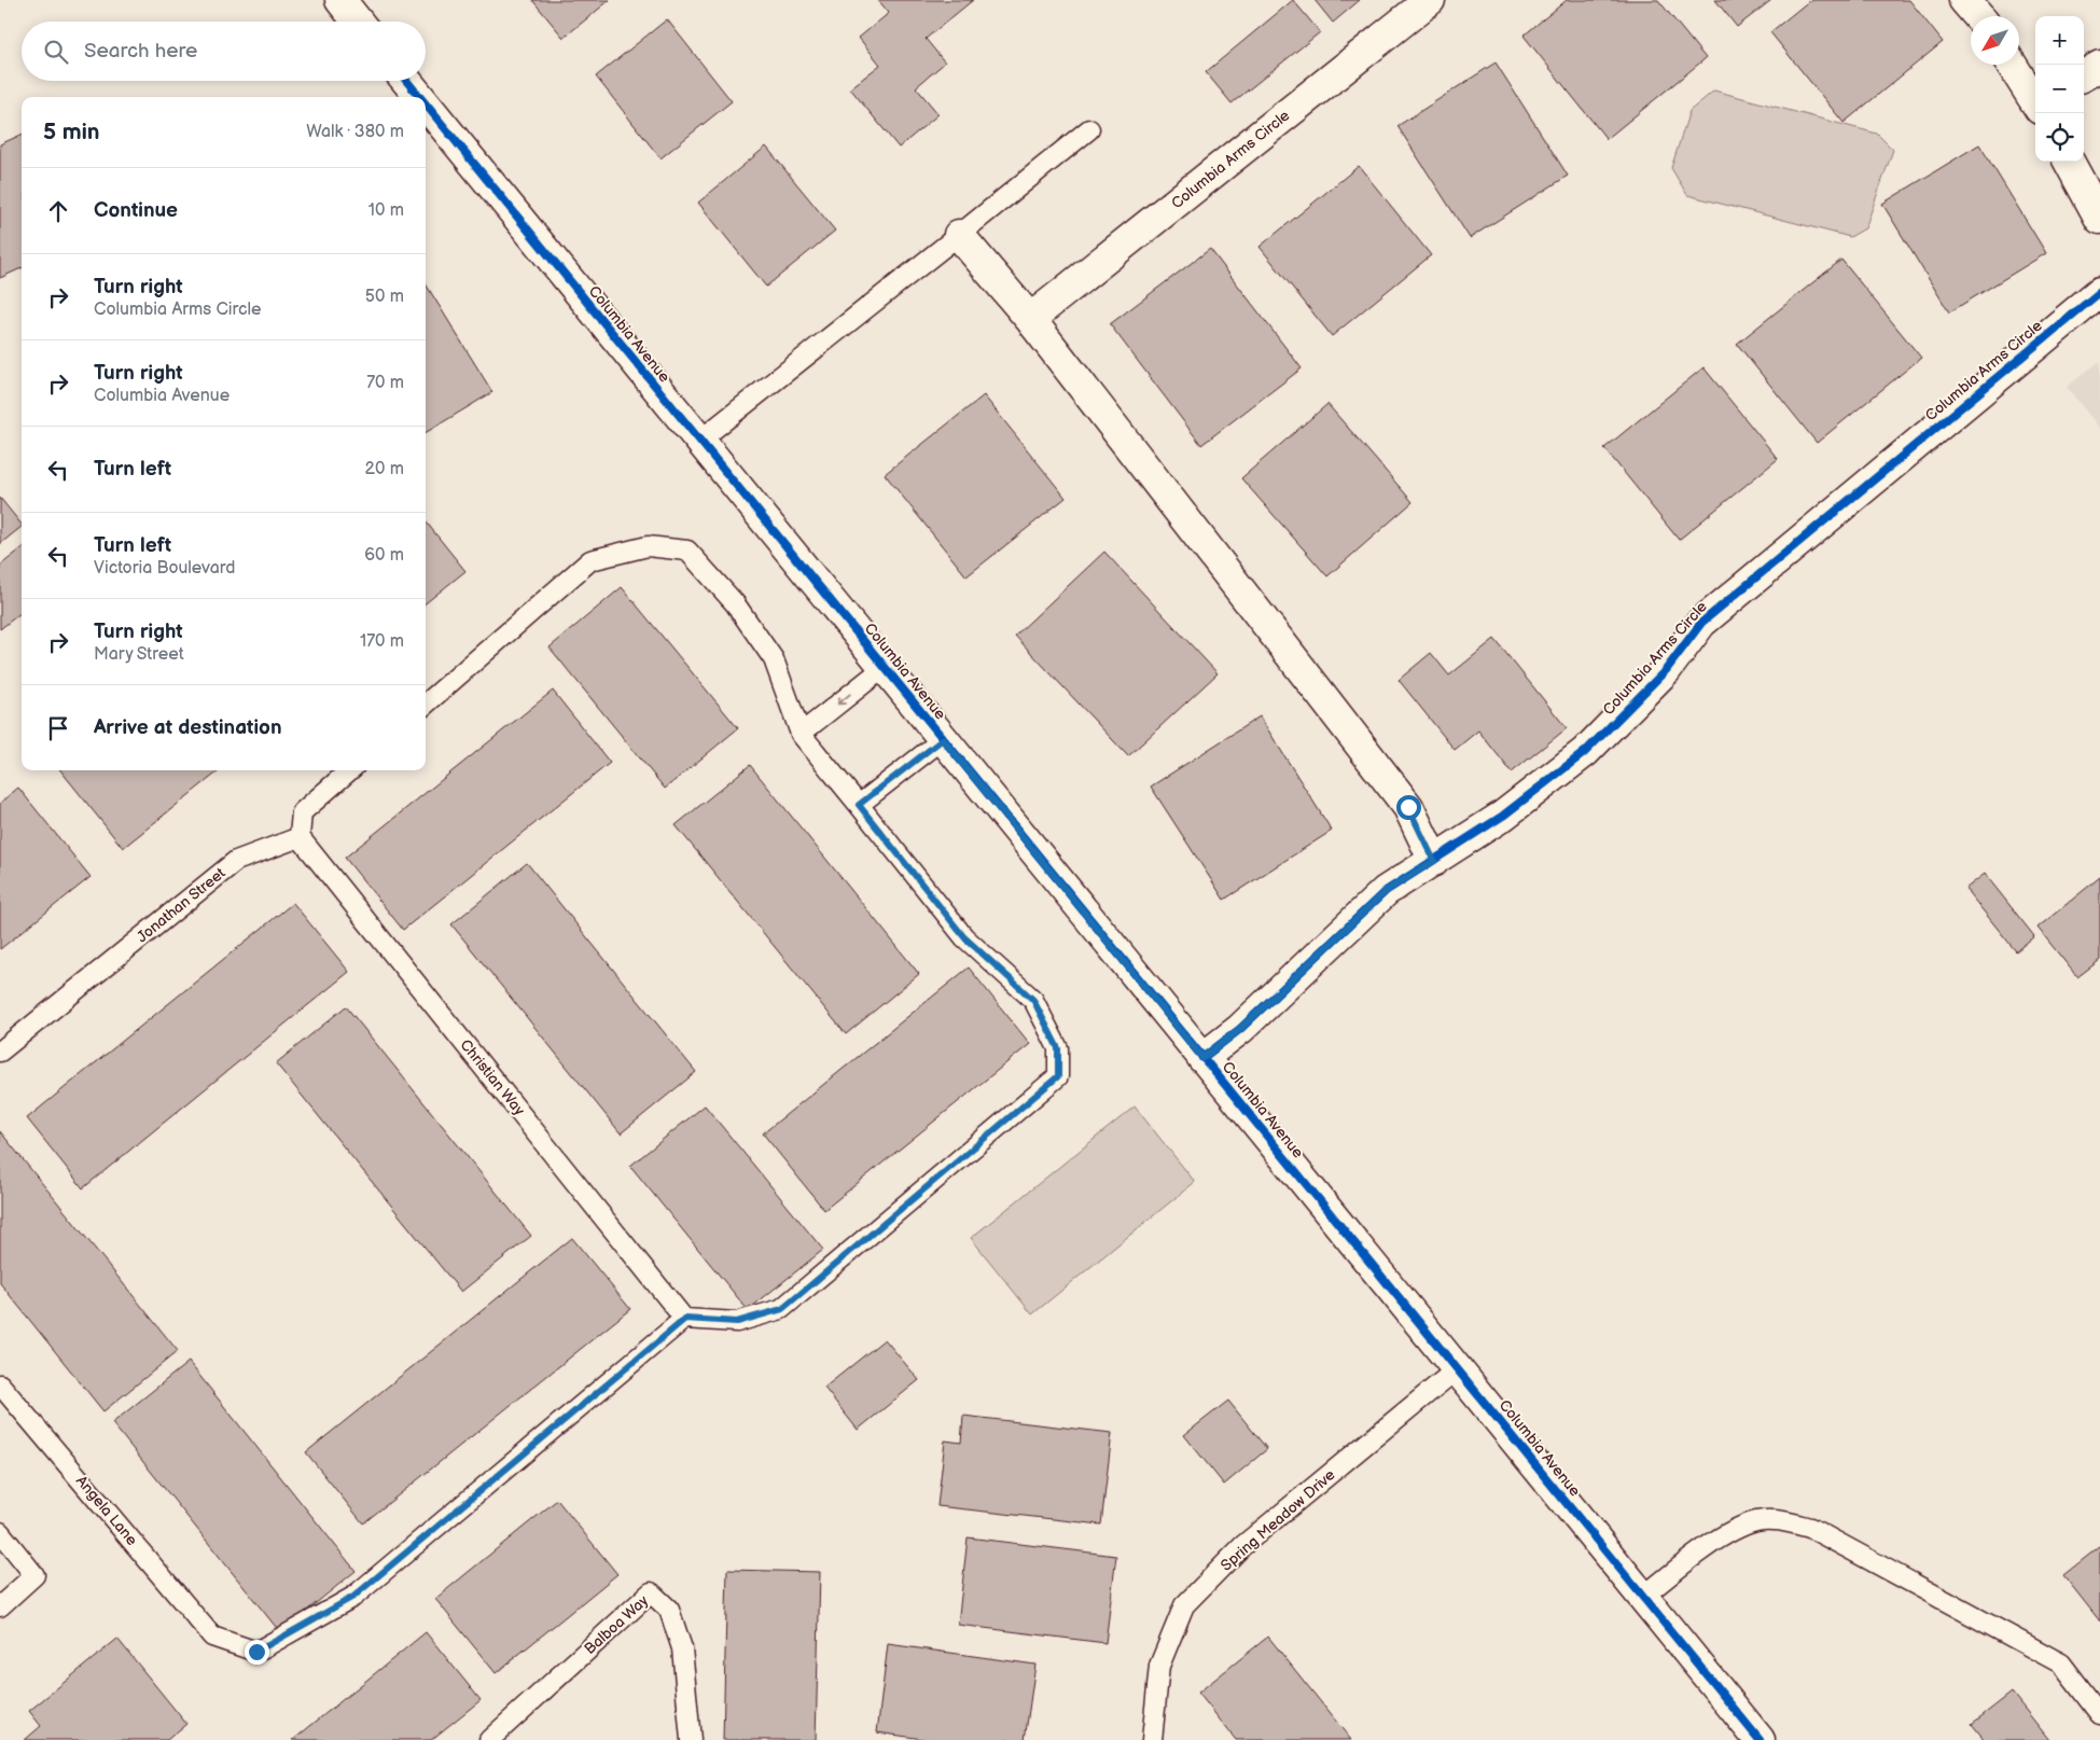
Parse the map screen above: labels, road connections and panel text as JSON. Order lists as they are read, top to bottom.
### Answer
{
  "streets": {
    "street": ["Columbia Arms Circle", "Columbia Avenue"],
    "lane": [
      "Jonathan Street",
      "Christian Way",
      "Angela Lane",
      "Spring Meadow Drive",
      "Balboa Way"
    ]
  },
  "crossings": [
    ["Columbia Arms Circle", "Columbia Avenue"],
    ["Columbia Avenue", "Spring Meadow Drive"],
    ["Jonathan Street", "Christian Way"],
    ["Christian Way", "Angela Lane"]
  ],
  "north": "bottom left",
  "page": {
    "map_buttons": ["+", "−"],
    "search": "Search here",
    "heading": ["5 min", "Walk · 380 m"],
    "list": [
      ["Continue", "10 m"],
      ["Turn right", "Columbia Arms Circle", "50 m"],
      ["Turn right", "Columbia Avenue", "70 m"],
      ["Turn left", "20 m"],
      ["Turn left", "Victoria Boulevard", "60 m"],
      ["Turn right", "Mary Street", "170 m"],
      "Arrive at destination"
    ]
  }
}
